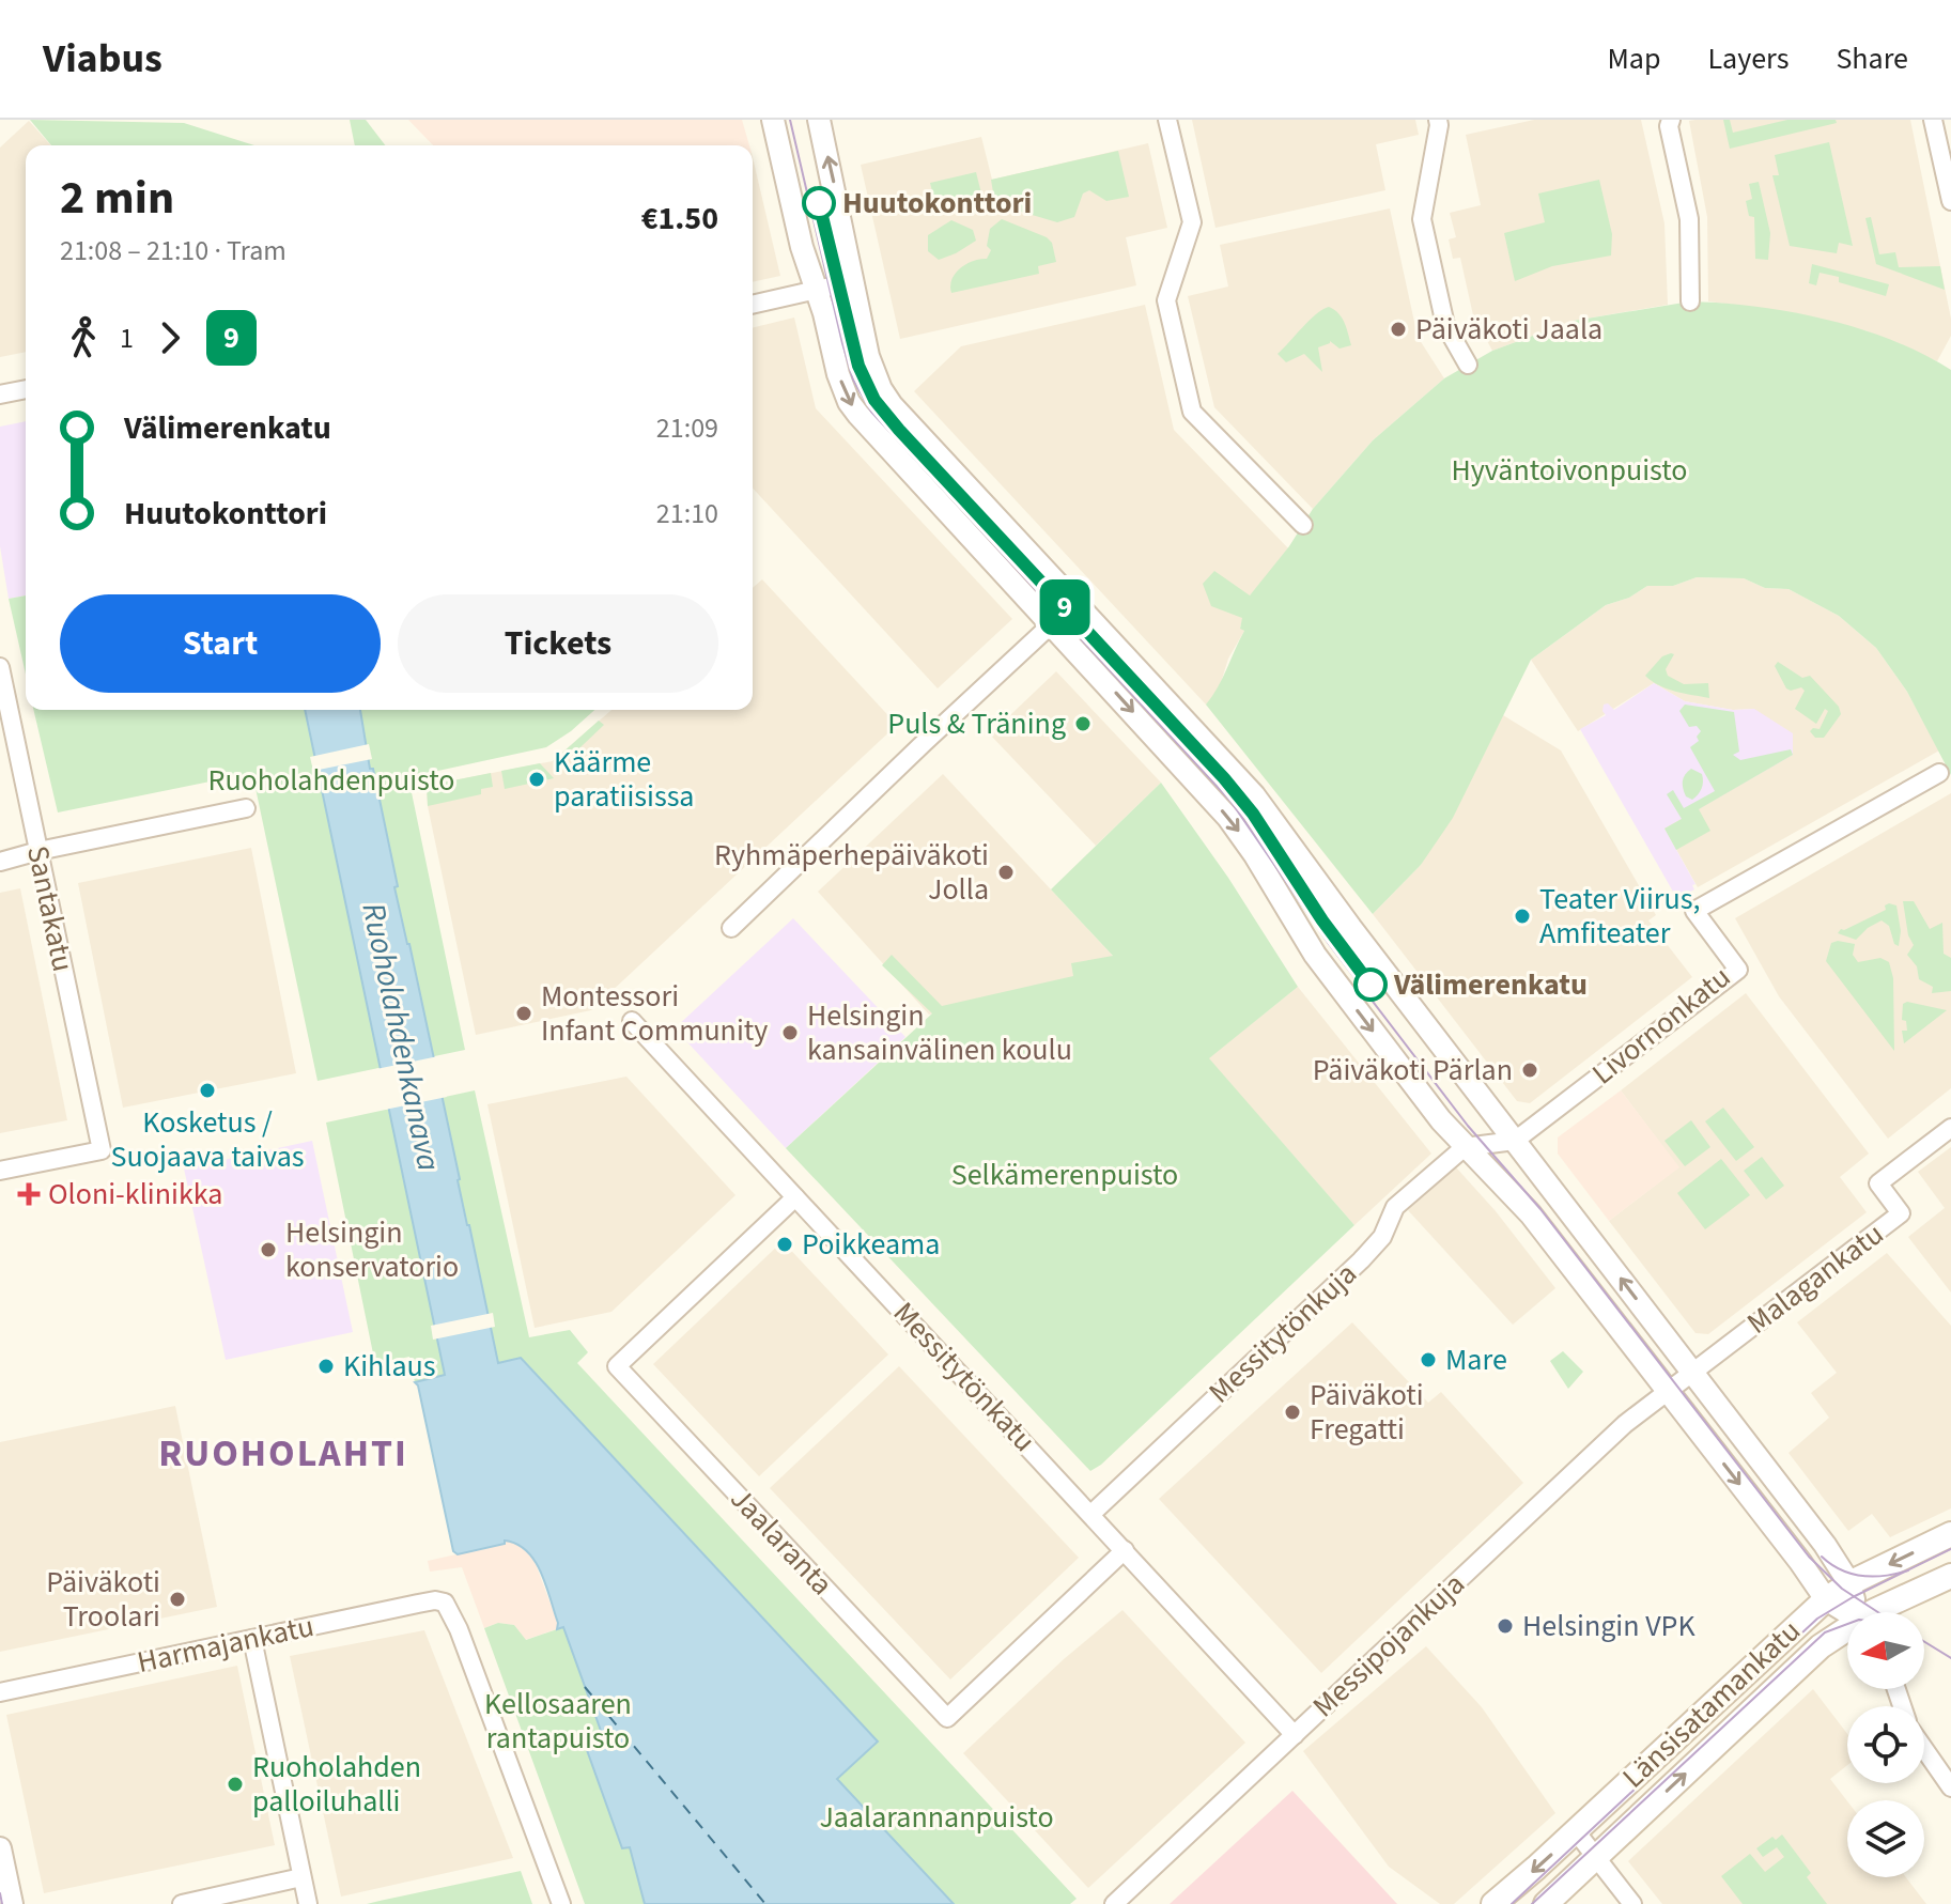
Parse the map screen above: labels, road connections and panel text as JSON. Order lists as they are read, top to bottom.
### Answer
{
  "streets": {
    "main road": ["Länsisatamankatu"],
    "street": [
      "Santakatu",
      "Livornonkatu",
      "Malagankatu",
      "Messitytönkuja",
      "Messitytönkatu",
      "Jaalaranta",
      "Harmajankatu",
      "Messipojankuja"
    ]
  },
  "crossings": [
    ["Malagankatu", "Messipojankuja"],
    ["Messitytönkuja", "Messitytönkatu"],
    ["Messitytönkatu", "Jaalaranta"],
    ["Messitytönkatu", "Messipojankuja"]
  ],
  "districts": ["RUOHOLAHTI"],
  "water": ["Ruoholahdenkanava"],
  "parks": [
    "Hyväntoivonpuisto",
    "Ruoholahdenpuisto",
    "Selkämerenpuisto",
    "Kellosaaren rantapuisto",
    "Jaalarannanpuisto"
  ],
  "places": {
    "other": [
      "Huutokonttori",
      "Päiväkoti Jaala",
      "Puls & Träning",
      "Käärme paratiisissa",
      "Ryhmäperhepäiväkoti Jolla",
      "Teater Viirus, Amfiteater",
      "Välimerenkatu",
      "Montessori Infant Community",
      "Helsingin kansainvälinen koulu",
      "Päiväkoti Pärlan",
      "Kosketus / Suojaava taivas",
      "Poikkeama",
      "Helsingin konservatorio",
      "Mare",
      "Kihlaus",
      "Päiväkoti Fregatti",
      "Päiväkoti Troolari",
      "Helsingin VPK",
      "Ruoholahden palloiluhalli"
    ],
    "health": ["Oloni-klinikka"]
  },
  "lines": ["tram line 9"],
  "north": "left",
  "page": {
    "header": "Viabus",
    "nav": ["Map", "Layers", "Share"],
    "on_map": "9",
    "heading": ["2 min", "21:08 – 21:10 · Tram", "€1.50"],
    "legs": ["1", "9"],
    "list": [
      {
        "name": "Välimerenkatu",
        "value": "21:09"
      },
      {
        "name": "Huutokonttori",
        "value": "21:10"
      }
    ],
    "buttons": ["Start", "Tickets"]
  }
}
